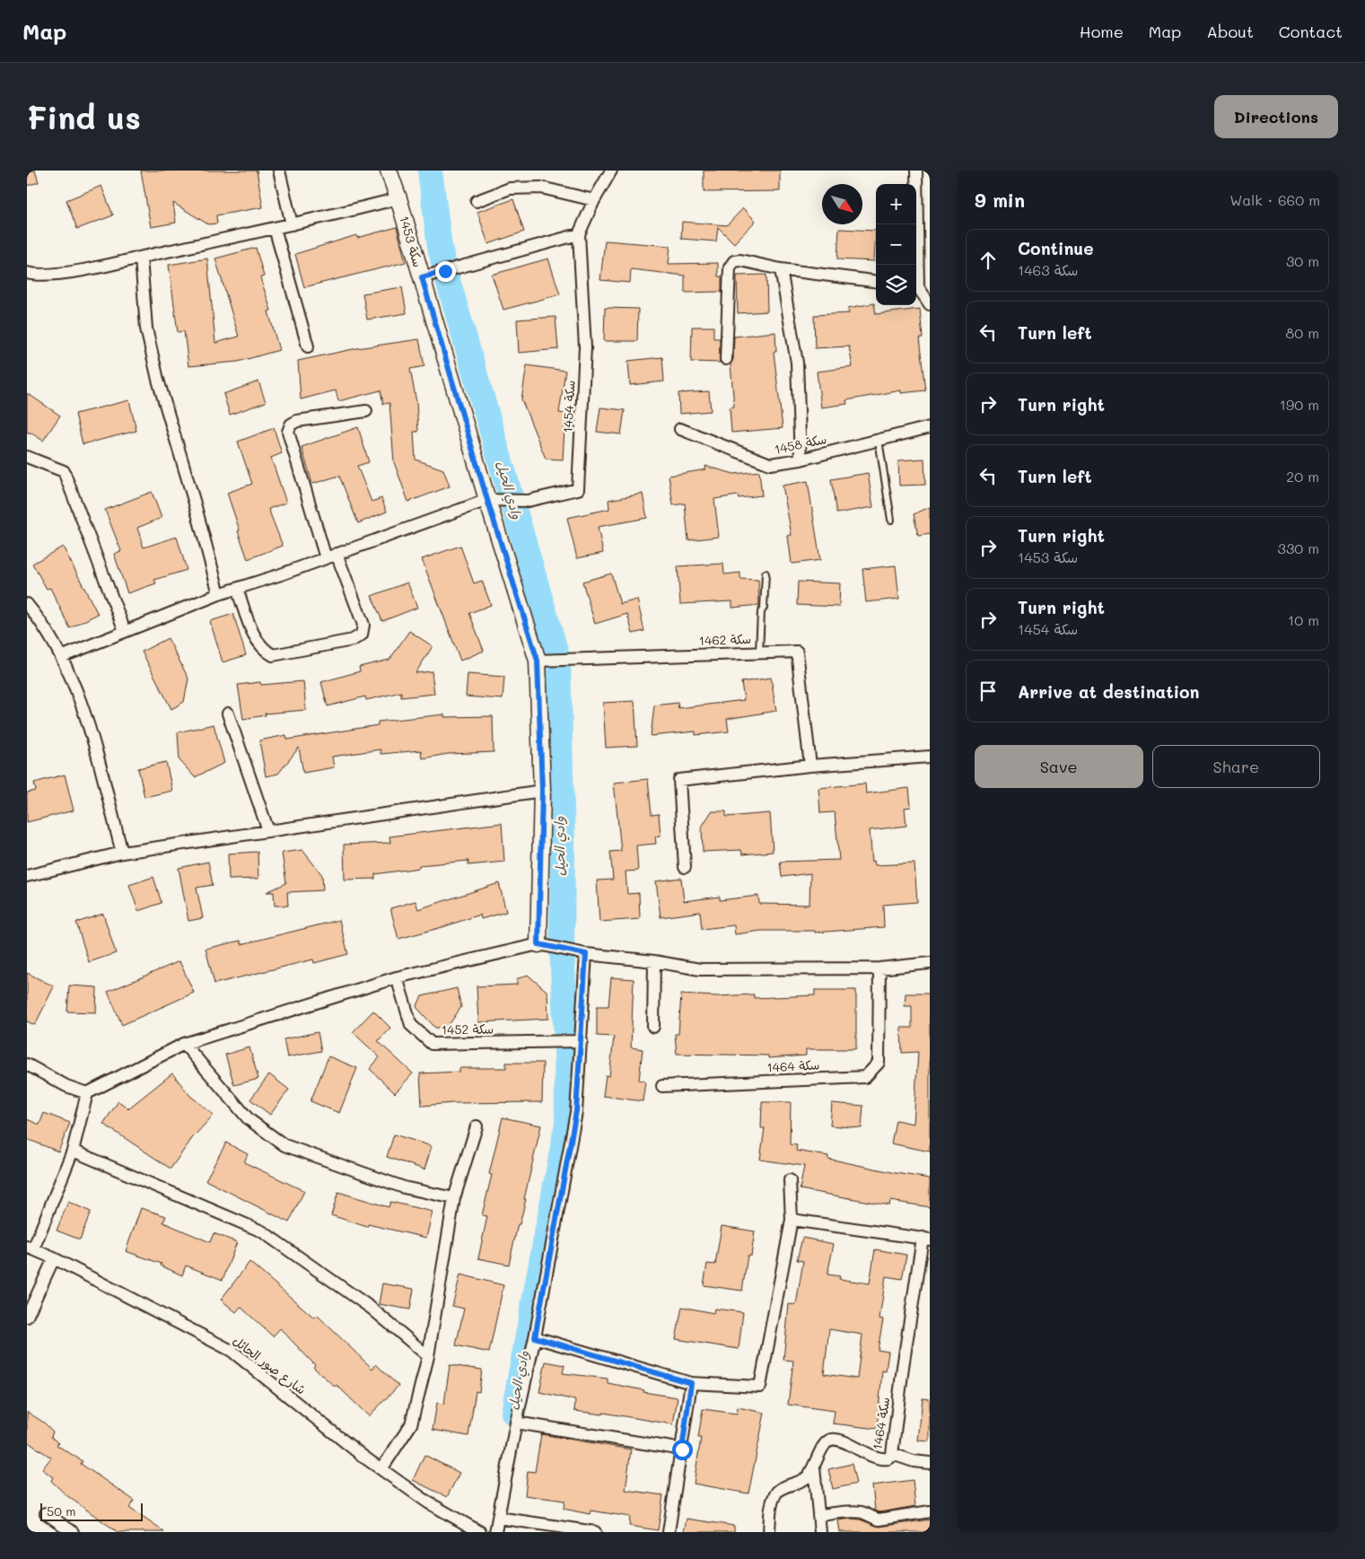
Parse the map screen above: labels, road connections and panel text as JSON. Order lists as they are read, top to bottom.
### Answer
{
  "streets": {
    "street": [
      "سكة 1453",
      "سكة 1454",
      "سكة 1458",
      "سكة 1462",
      "سكة 1452",
      "سكة 1464",
      "شارع صور الحائل"
    ]
  },
  "crossings": [
    ["سكة 1453", "سكة 1454"],
    ["سكة 1453", "سكة 1462"]
  ],
  "water": ["وادي الحيل"],
  "scale_bar": "50 m",
  "north": "bottom right",
  "page": {
    "header": "Map",
    "nav": [
      "Home",
      "Map",
      "About",
      "Contact"
    ],
    "buttons": [
      "Directions",
      ["Save", "Share"]
    ],
    "title": "Find us",
    "heading": ["9 min", "Walk · 660 m"],
    "map_buttons": ["+", "−"],
    "list": [
      ["Continue", "سكة 1463", "30 m"],
      ["Turn left", "80 m"],
      ["Turn right", "190 m"],
      ["Turn left", "20 m"],
      ["Turn right", "سكة 1453", "330 m"],
      ["Turn right", "سكة 1454", "10 m"],
      "Arrive at destination"
    ],
    "scale": "50 m"
  }
}
